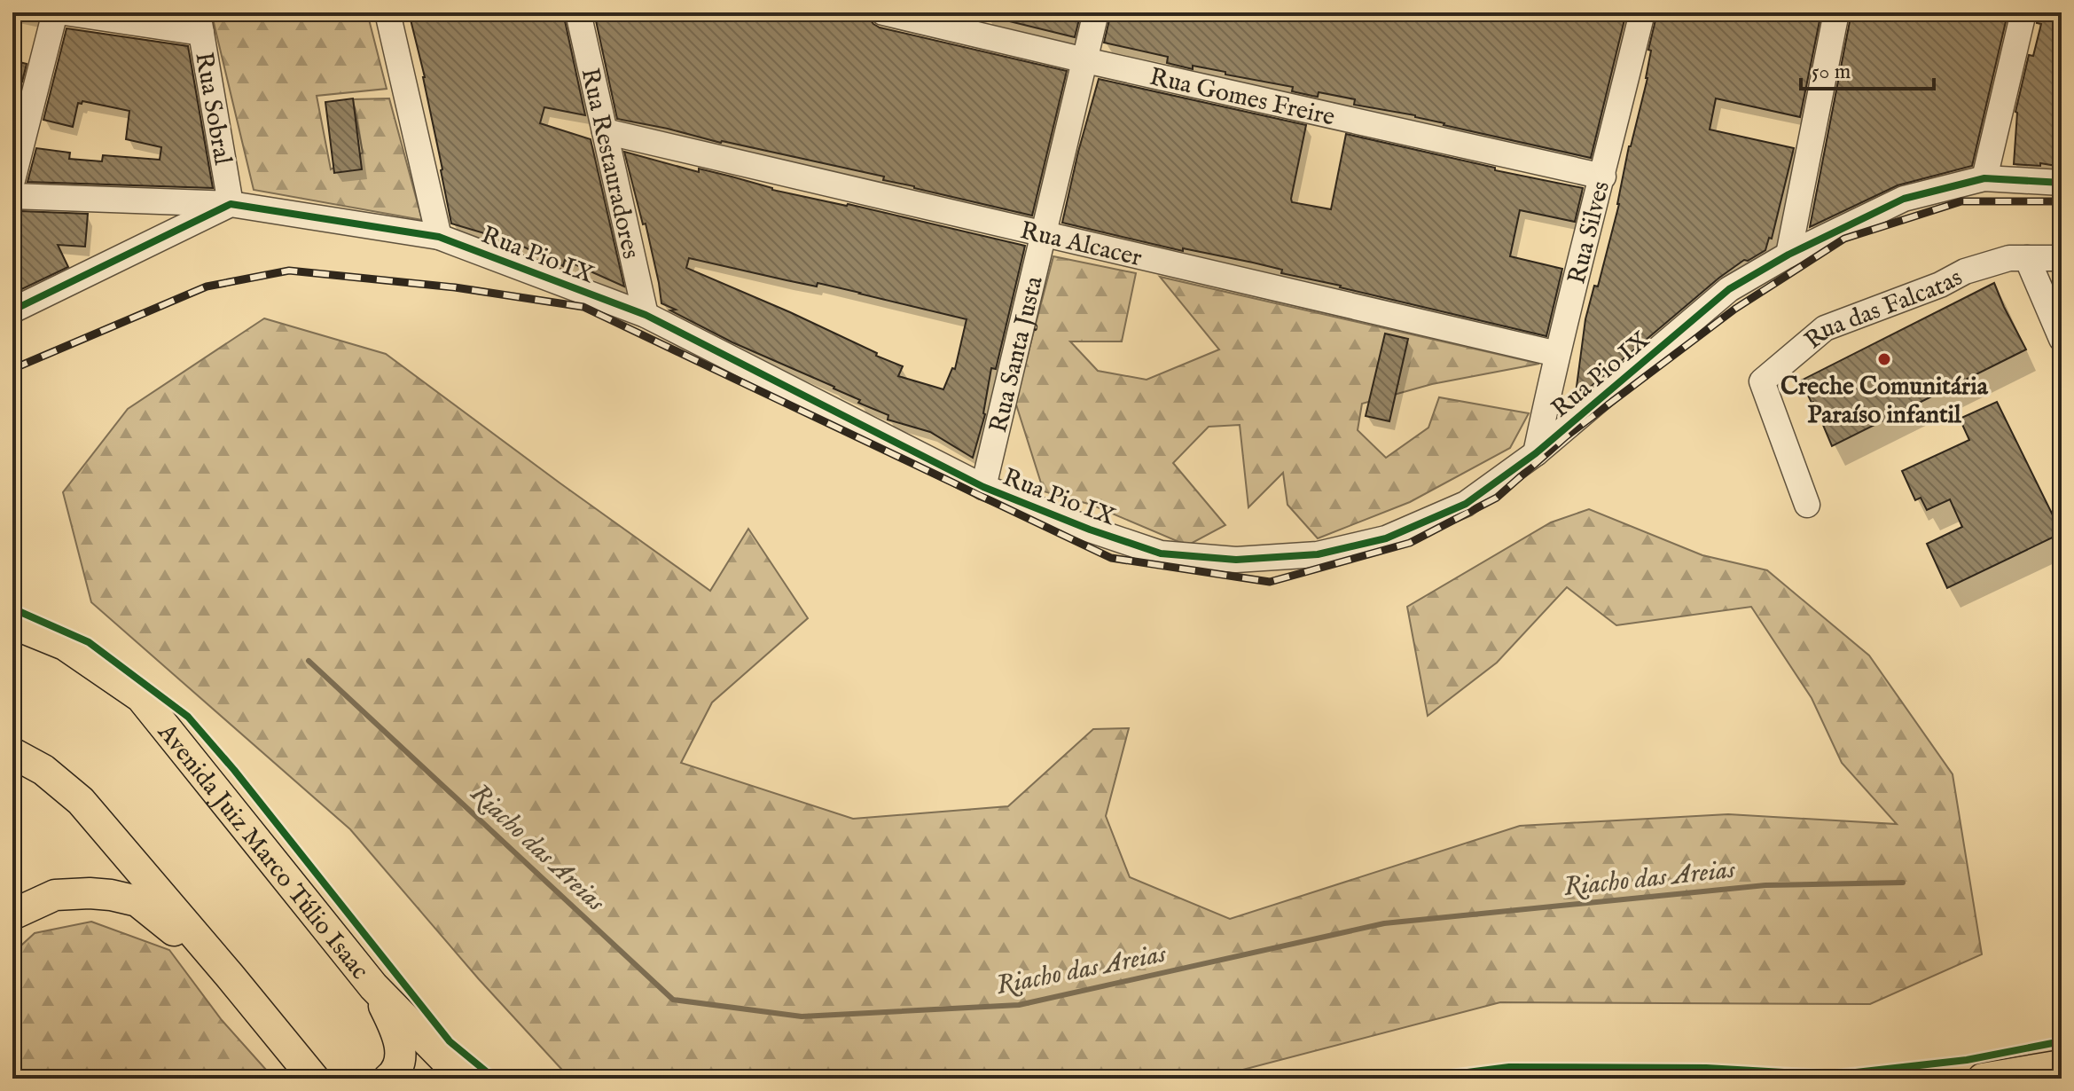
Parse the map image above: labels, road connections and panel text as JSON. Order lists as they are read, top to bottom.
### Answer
{
  "streets": {
    "main road": ["Avenida Juiz Marco Túlio Isaac"],
    "street": [
      "Rua Gomes Freire",
      "Rua Sobral",
      "Rua Restauradores",
      "Rua Silves",
      "Rua Alcacer",
      "Rua Pio IX",
      "Rua das Falcatas",
      "Rua Santa Justa"
    ]
  },
  "crossings": [
    ["Rua Gomes Freire", "Rua Silves"],
    ["Rua Gomes Freire", "Rua Santa Justa"],
    ["Rua Sobral", "Rua Pio IX"],
    ["Rua Restauradores", "Rua Alcacer"],
    ["Rua Restauradores", "Rua Pio IX"],
    ["Rua Silves", "Rua Alcacer"],
    ["Rua Silves", "Rua Pio IX"],
    ["Rua Alcacer", "Rua Santa Justa"],
    ["Rua Pio IX", "Rua Santa Justa"]
  ],
  "water": ["Riacho das Areias"],
  "places": ["Creche Comunitária Paraíso infantil"],
  "scale_bar": "50 m"
}
